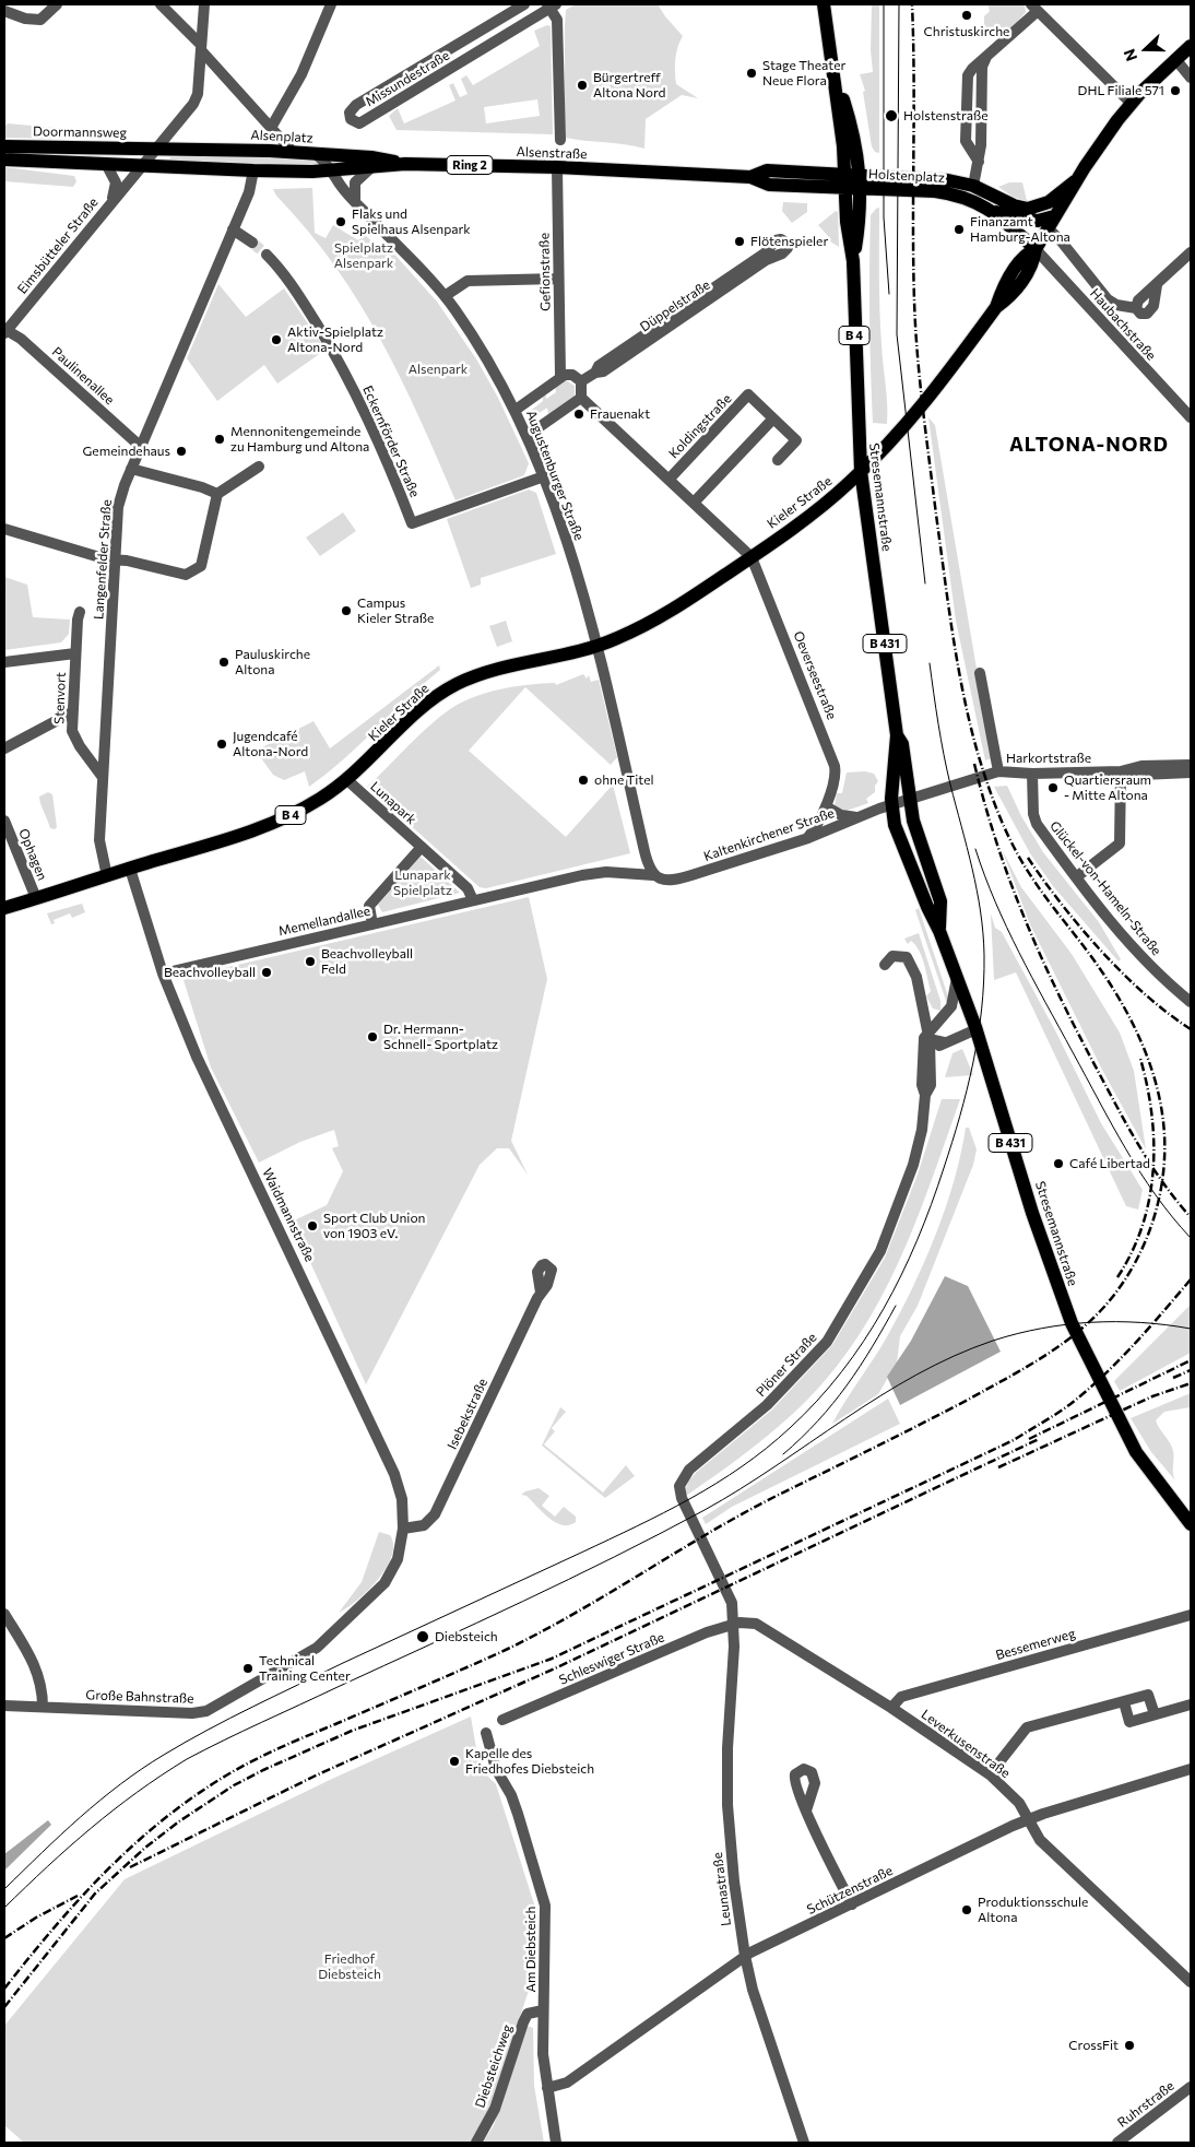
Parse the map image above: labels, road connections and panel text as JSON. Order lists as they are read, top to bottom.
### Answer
{
  "streets": {
    "main road": [
      "Doormannsweg",
      "Alsenplatz",
      "Alsenstraße",
      "Ring 2",
      "Holstenplatz",
      "B 4",
      "Stresemannstraße",
      "Kieler Straße",
      "B 431"
    ],
    "street": [
      "Missundestraße",
      "Eimsbütteler Straße",
      "Gefionstraße",
      "Düppelstraße",
      "Haubachstraße",
      "Paulinenallee",
      "Koldingstraße",
      "Eckernförder Straße",
      "Augustenburger Straße",
      "Langenfelder Straße",
      "Oeverseestraße",
      "Stenvort",
      "Harkortstraße",
      "Lunapark",
      "Kaltenkirchener Straße",
      "Ophagen",
      "Glückel-von-Hameln-Straße",
      "Memellandallee",
      "Waidmannstraße",
      "Plöner Straße",
      "Isebekstraße",
      "Bessemerweg",
      "Schleswiger Straße",
      "Große Bahnstraße",
      "Leverkusenstraße",
      "Leunastraße",
      "Schützenstraße",
      "Am Diebsteich",
      "Diebsteichweg",
      "Ruhrstraße"
    ]
  },
  "crossings": [
    ["Doormannsweg", "Alsenplatz"],
    ["Doormannsweg", "Eimsbütteler Straße"],
    ["Alsenplatz", "Alsenstraße"],
    ["Alsenplatz", "Eimsbütteler Straße"],
    ["Alsenplatz", "Augustenburger Straße"],
    ["Alsenstraße", "Ring 2"],
    ["Alsenstraße", "Holstenplatz"],
    ["Alsenstraße", "Gefionstraße"],
    ["Alsenstraße", "Augustenburger Straße"],
    ["Alsenstraße", "Stresemannstraße"],
    ["Alsenstraße", "Langenfelder Straße"],
    ["Ring 2", "Holstenplatz"],
    ["Ring 2", "Eimsbütteler Straße"],
    ["Ring 2", "Langenfelder Straße"],
    ["Holstenplatz", "Haubachstraße"],
    ["Holstenplatz", "Stresemannstraße"],
    ["Eimsbütteler Straße", "Paulinenallee"],
    ["Paulinenallee", "Langenfelder Straße"],
    ["Koldingstraße", "Kieler Straße"],
    ["Koldingstraße", "Oeverseestraße"],
    ["Eckernförder Straße", "Augustenburger Straße"],
    ["Augustenburger Straße", "Kieler Straße"],
    ["Augustenburger Straße", "Kaltenkirchener Straße"],
    ["Augustenburger Straße", "Memellandallee"],
    ["Stresemannstraße", "Kieler Straße"],
    ["Stresemannstraße", "Harkortstraße"],
    ["Stresemannstraße", "Kaltenkirchener Straße"],
    ["Kieler Straße", "Langenfelder Straße"],
    ["Kieler Straße", "Oeverseestraße"],
    ["Kieler Straße", "Lunapark"],
    ["Kieler Straße", "Ophagen"],
    ["Kieler Straße", "Waidmannstraße"],
    ["Langenfelder Straße", "Stenvort"],
    ["Oeverseestraße", "Kaltenkirchener Straße"],
    ["Harkortstraße", "Kaltenkirchener Straße"],
    ["Harkortstraße", "Glückel-von-Hameln-Straße"],
    ["Lunapark", "Memellandallee"],
    ["Kaltenkirchener Straße", "Memellandallee"],
    ["Memellandallee", "Waidmannstraße"],
    ["Waidmannstraße", "Isebekstraße"],
    ["Waidmannstraße", "Große Bahnstraße"],
    ["Plöner Straße", "Schleswiger Straße"],
    ["Plöner Straße", "Leverkusenstraße"],
    ["Plöner Straße", "Leunastraße"],
    ["Bessemerweg", "Leverkusenstraße"],
    ["Schleswiger Straße", "Leverkusenstraße"],
    ["Schleswiger Straße", "Leunastraße"],
    ["Leverkusenstraße", "Leunastraße"],
    ["Leverkusenstraße", "Schützenstraße"],
    ["Leunastraße", "Schützenstraße"],
    ["Schützenstraße", "Am Diebsteich"],
    ["Am Diebsteich", "Diebsteichweg"]
  ],
  "districts": ["ALTONA-NORD"],
  "parks": [
    "Spielplatz Alsenpark",
    "Alsenpark",
    "Lunapark Spielplatz",
    "Friedhof Diebsteich"
  ],
  "places": [
    "Christuskirche",
    "Stage Theater Neue Flora",
    "Bürgertreff Altona Nord",
    "DHL Filiale 571",
    "Holstenstraße",
    "Flaks und Spielhaus Alsenpark",
    "Finanzamt Hamburg-Altona",
    "Flötenspieler",
    "Aktiv-Spielplatz Altona-Nord",
    "Frauenakt",
    "Mennonitengemeinde zu Hamburg und Altona",
    "Gemeindehaus",
    "Campus Kieler Straße",
    "Pauluskirche Altona",
    "Jugendcafé Altona-Nord",
    "ohne Titel",
    "Quartiersraum - Mitte Altona",
    "Beachvolleyball Feld",
    "Beachvolleyball",
    "Dr. Hermann- Schnell- Sportplatz",
    "Café Libertad",
    "Sport Club Union von 1903 eV.",
    "Diebsteich",
    "Technical Training Center",
    "Kapelle des Friedhofes Diebsteich",
    "Produktionsschule Altona",
    "CrossFit"
  ],
  "north": "left"
}
